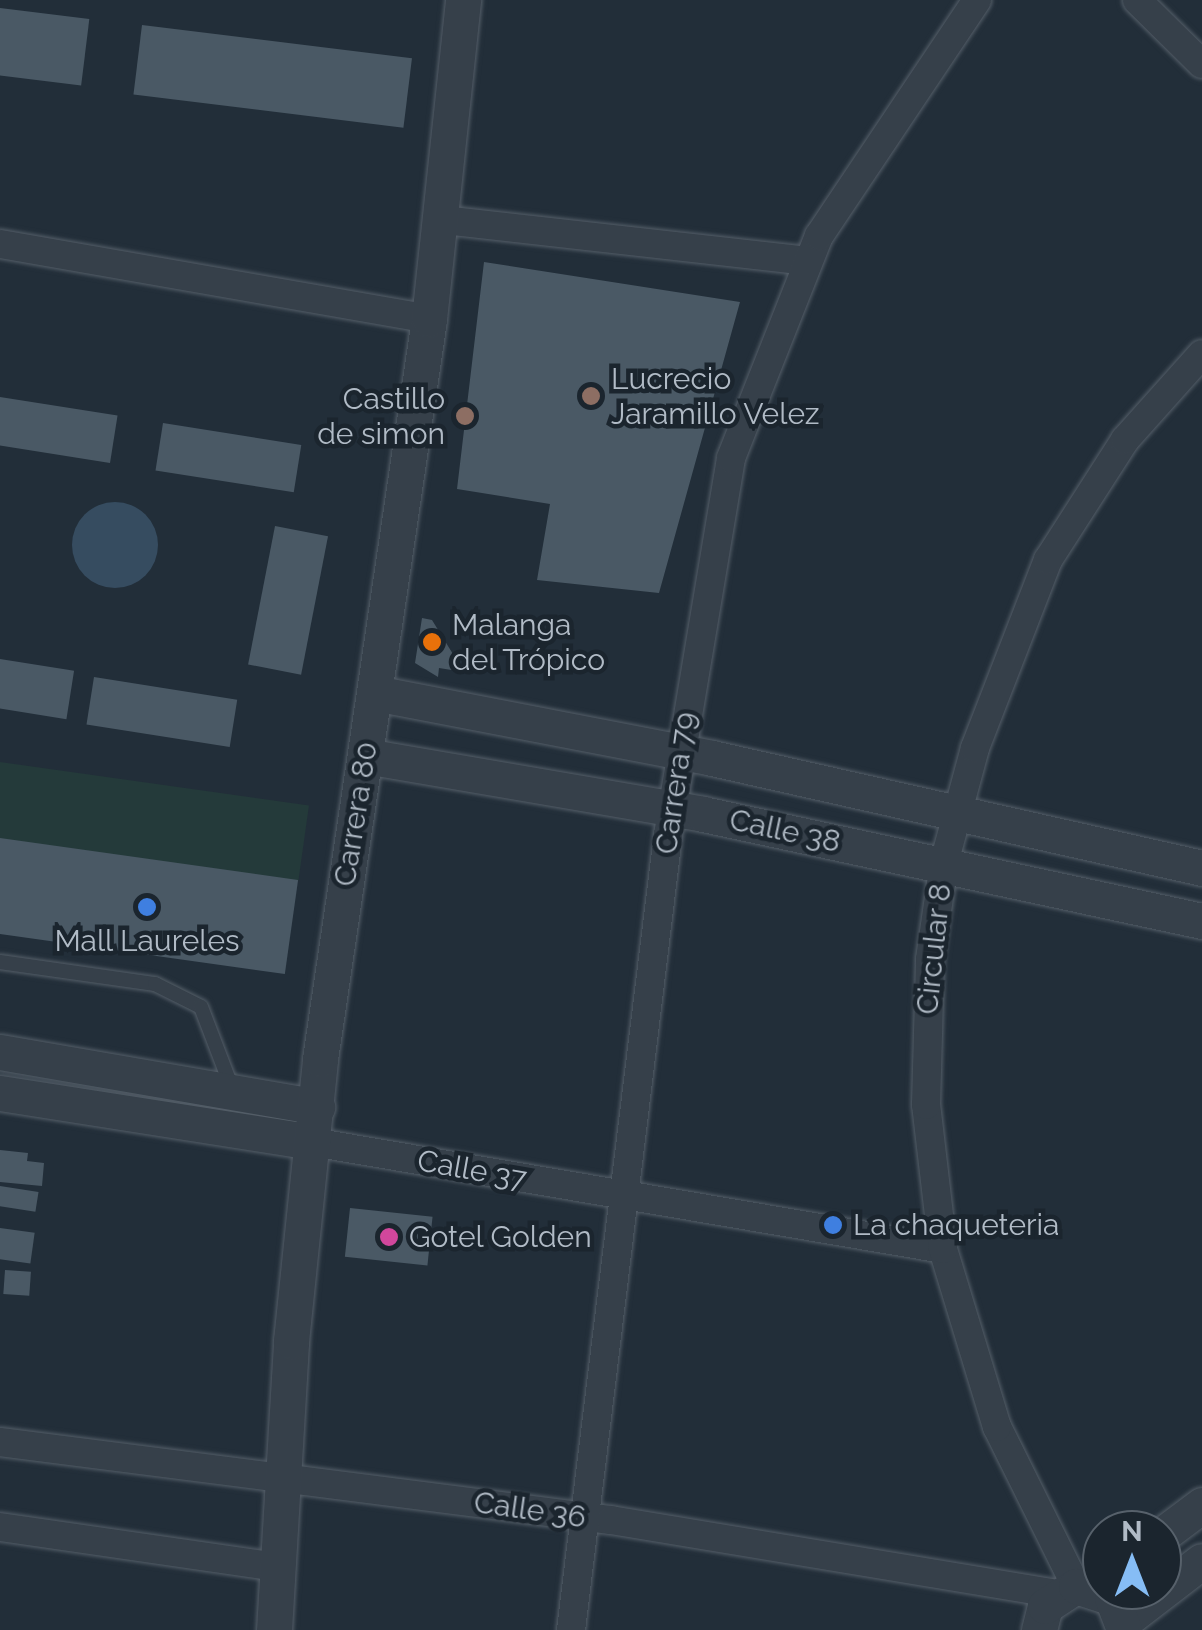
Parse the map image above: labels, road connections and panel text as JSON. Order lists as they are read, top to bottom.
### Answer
{
  "streets": {
    "street": [
      "Carrera 79",
      "Carrera 80",
      "Calle 38",
      "Circular 8",
      "Calle 37",
      "Calle 36"
    ]
  },
  "crossings": [
    ["Carrera 79", "Calle 38"],
    ["Carrera 79", "Calle 37"],
    ["Carrera 79", "Calle 36"],
    ["Carrera 80", "Calle 38"],
    ["Carrera 80", "Calle 37"],
    ["Carrera 80", "Calle 36"],
    ["Calle 38", "Circular 8"],
    ["Circular 8", "Calle 37"],
    ["Circular 8", "Calle 36"]
  ],
  "places": [
    "Lucrecio Jaramillo Velez",
    "Castillo de simon",
    "Malanga del Trópico",
    "Mall Laureles",
    "La chaqueteria",
    "Gotel Golden"
  ],
  "north": "top"
}
